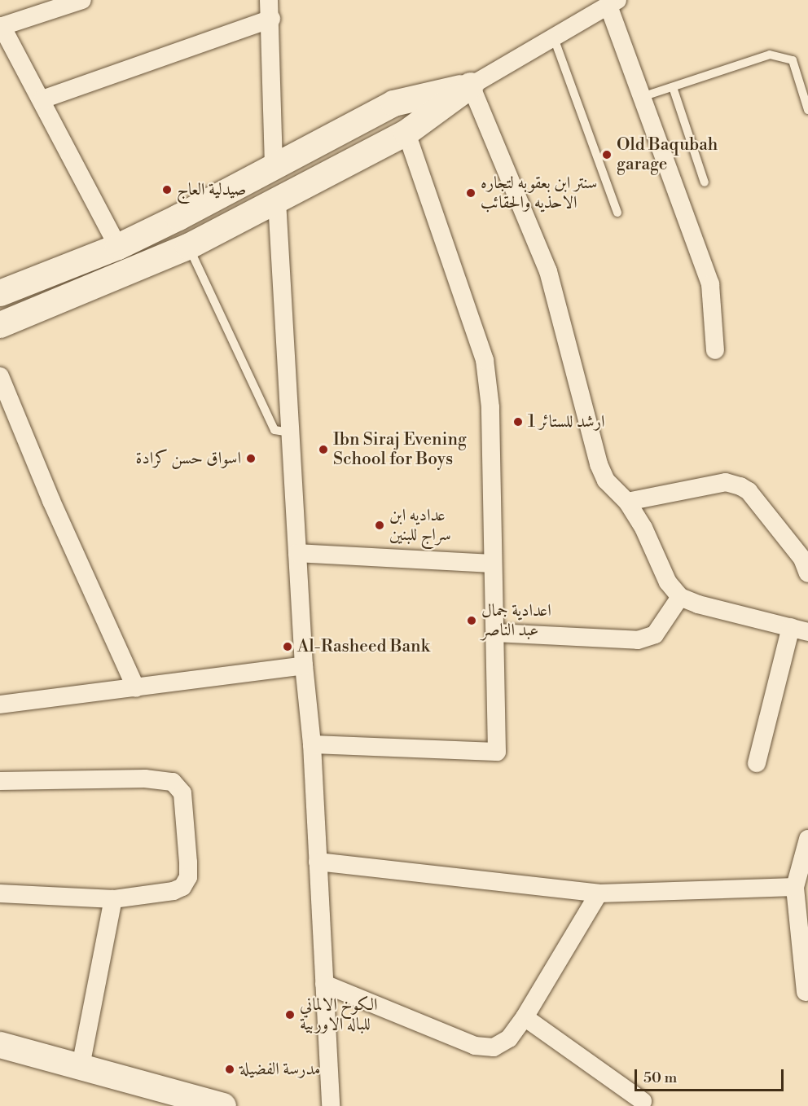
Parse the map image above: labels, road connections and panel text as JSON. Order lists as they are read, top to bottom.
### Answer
{
  "places": [
    "Old Baqubah garage",
    "صيدلية العاج",
    "سنتر ابن بعقوبه لتجاره الاحذيه والحقائب",
    "ارشد للستائر 1",
    "Ibn Siraj Evening School for Boys",
    "اسواق حسن كرادة",
    "عداديه ابن سراج للبنين",
    "اعدادية جمال عبد الناصر",
    "Al-Rasheed Bank",
    "الكوخ الالماني للباله الاوربية",
    "مدرسة الفضيلة"
  ],
  "scale_bar": "50 m"
}
